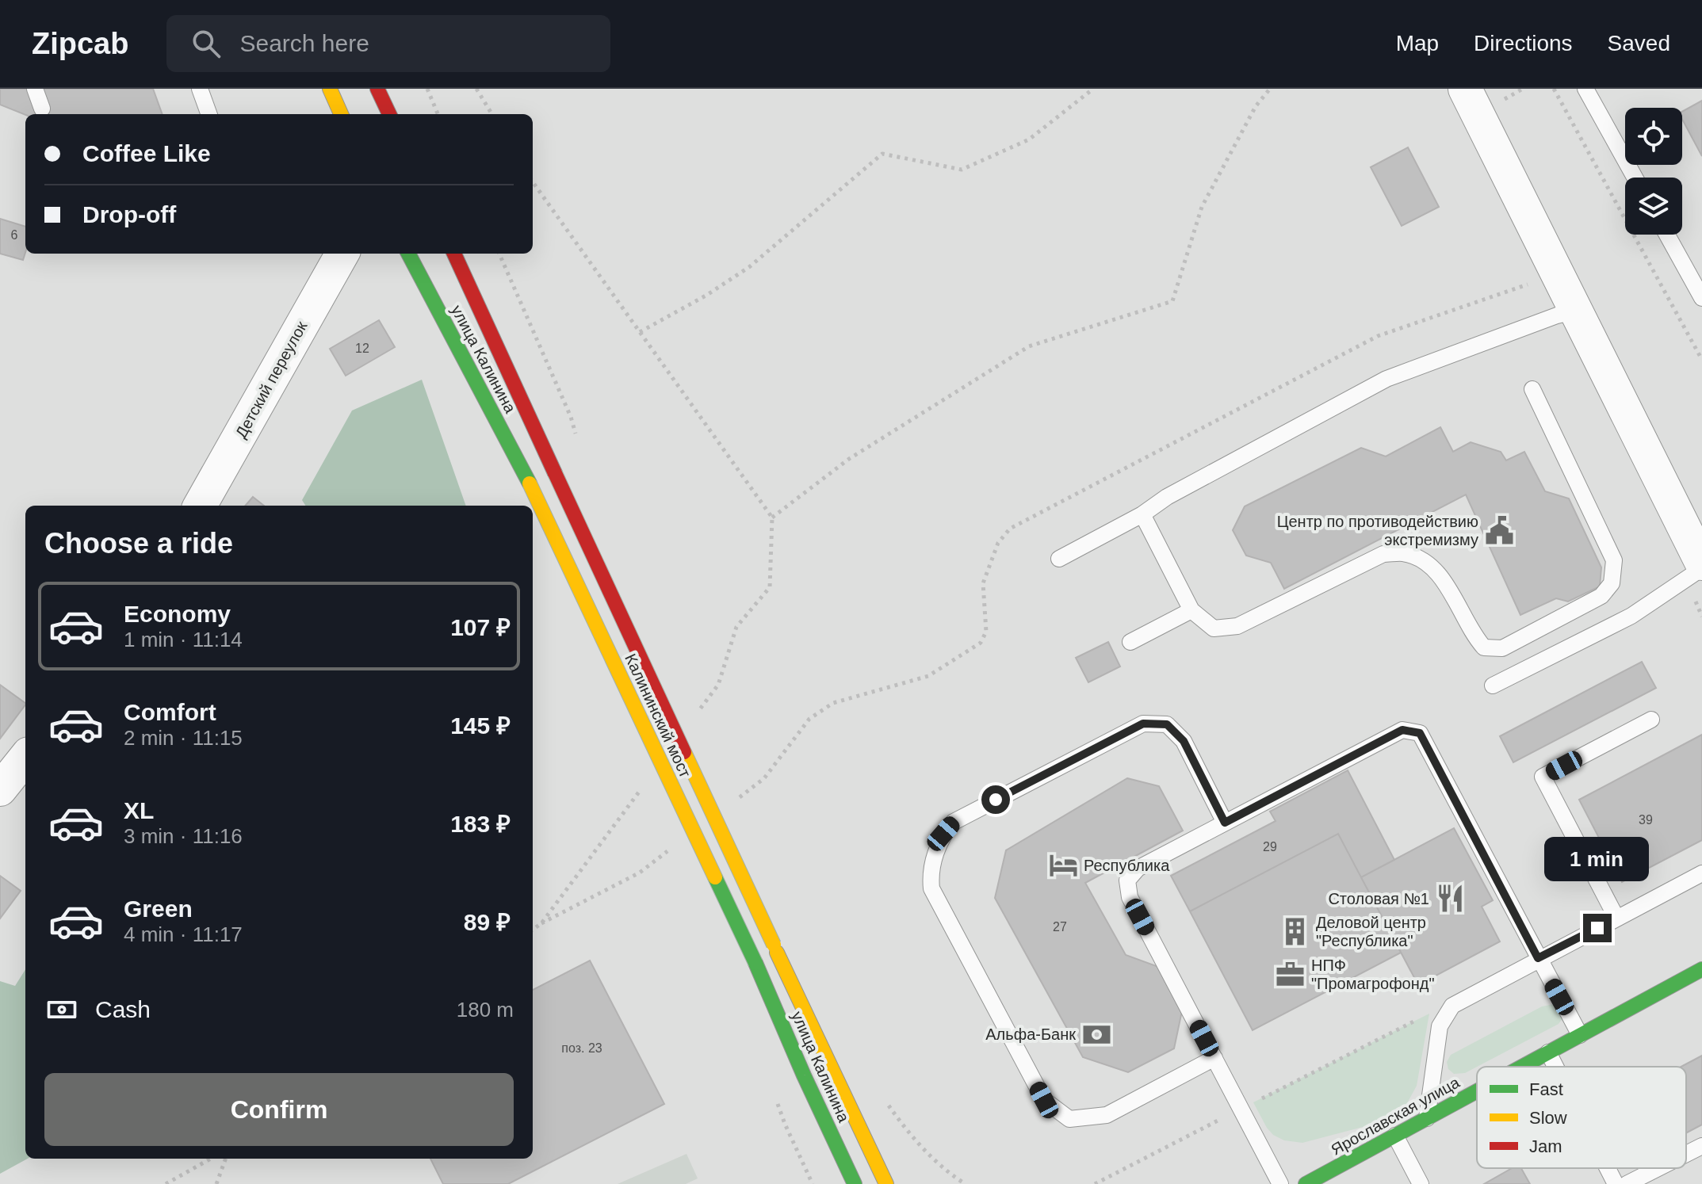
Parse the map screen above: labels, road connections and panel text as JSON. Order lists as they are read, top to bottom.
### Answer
{
  "streets": {
    "main road": ["улица Калинина", "Калининский мост", "Ярославская улица"],
    "street": ["Детский переулок"]
  },
  "crossings": [
    ["улица Калинина", "Калининский мост"]
  ],
  "places": {
    "public building": ["Центр по противодействию экстремизму"],
    "hotel": ["Республика"],
    "restaurant": ["Столовая №1"],
    "building": ["Деловой центр \"Республика\""],
    "office": ["НПФ \"Промагрофонд\""],
    "bank": ["Альфа-Банк"]
  },
  "house_numbers": [
    "6",
    "12",
    "39",
    "29",
    "27",
    "поз. 23"
  ],
  "legend": ["Fast", "Slow", "Jam"],
  "page": {
    "header": "Zipcab",
    "search": "Search here",
    "nav": ["Map", "Directions", "Saved"],
    "banner": ["Coffee Like", "Drop-off"],
    "heading": "Choose a ride",
    "list": [
      {
        "name": "Economy",
        "note": "1 min · 11:14",
        "value": "107 ₽"
      },
      {
        "name": "Comfort",
        "note": "2 min · 11:15",
        "value": "145 ₽"
      },
      {
        "name": "XL",
        "note": "3 min · 11:16",
        "value": "183 ₽"
      },
      {
        "name": "Green",
        "note": "4 min · 11:17",
        "value": "89 ₽"
      }
    ],
    "bubble": "1 min",
    "pay": ["Cash", "180 m"],
    "buttons": "Confirm"
  }
}
